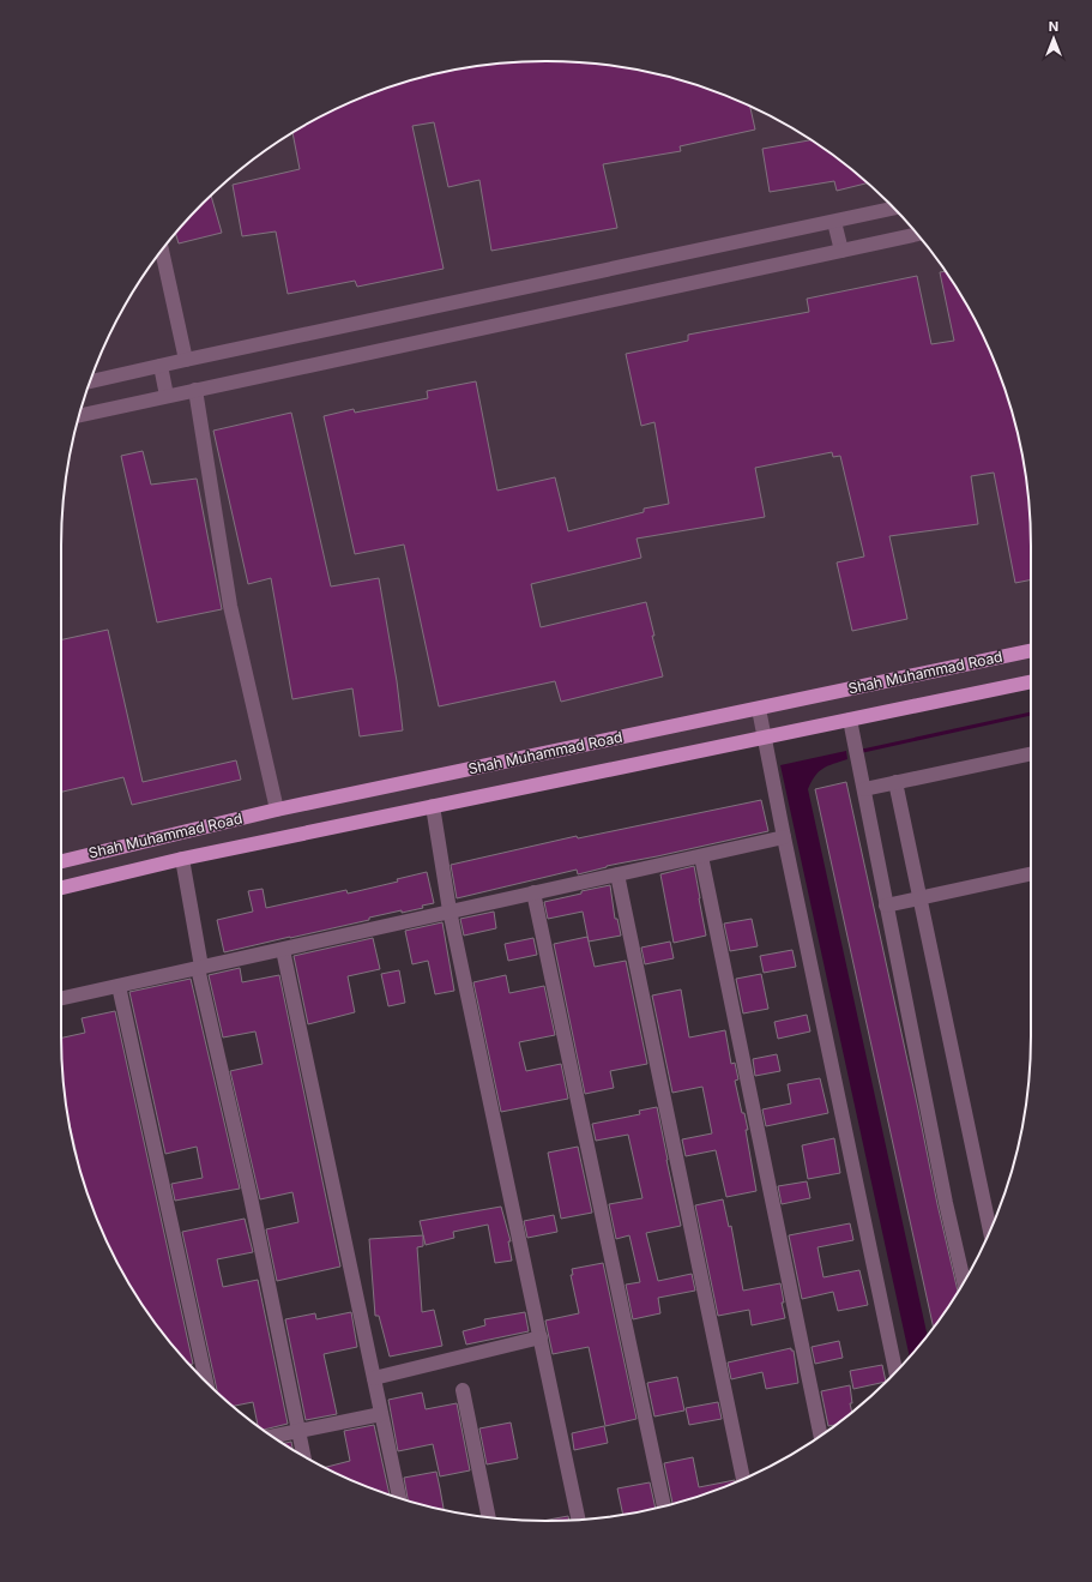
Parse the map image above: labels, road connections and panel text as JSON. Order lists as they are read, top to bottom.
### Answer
{
  "streets": {
    "main road": ["Shah Muhammad Road"]
  },
  "north": "top"
}
